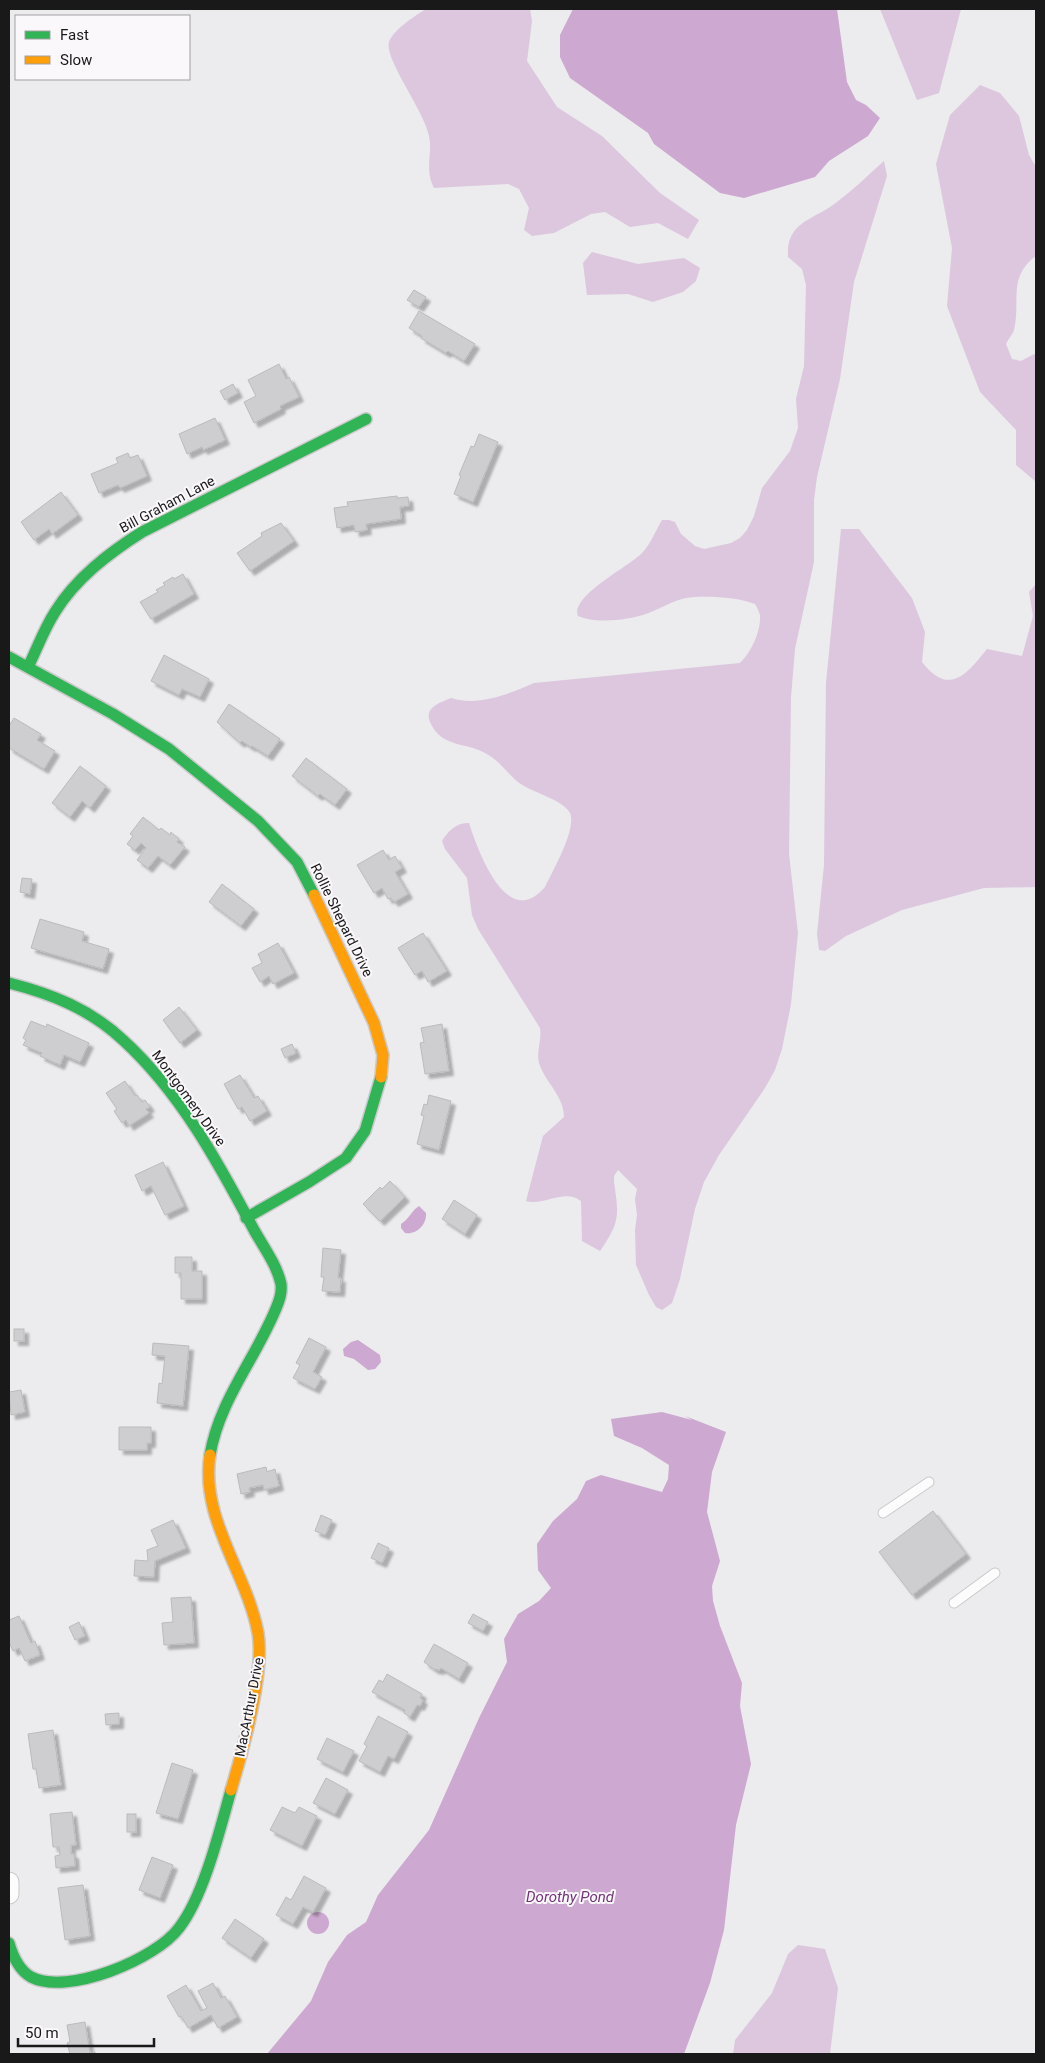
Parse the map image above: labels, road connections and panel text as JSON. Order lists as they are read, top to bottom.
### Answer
{
  "streets": {
    "street": [
      "Bill Graham Lane",
      "Rollie Shepard Drive",
      "Montgomery Drive",
      "MacArthur Drive"
    ]
  },
  "crossings": [
    ["Bill Graham Lane", "Rollie Shepard Drive"],
    ["Rollie Shepard Drive", "Montgomery Drive"],
    ["Montgomery Drive", "MacArthur Drive"]
  ],
  "water": ["Dorothy Pond"],
  "legend": ["Fast", "Slow"],
  "scale_bar": "50 m"
}
